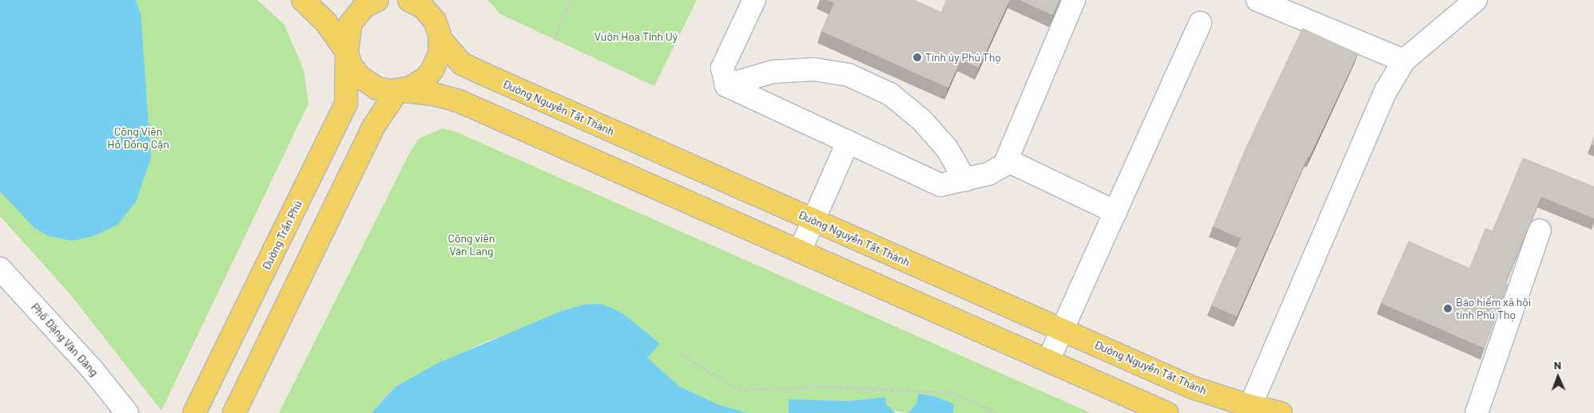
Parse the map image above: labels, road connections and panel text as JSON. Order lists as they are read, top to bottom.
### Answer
{
  "streets": {
    "main road": ["Đường Nguyễn Tất Thành", "Đường Trần Phú"],
    "street": ["Phố Đặng Văn Đăng"]
  },
  "parks": ["Vườn Hoa Tỉnh Uỷ", "Công Viên Hồ Đồng Cận", "Công viên Văn Lang"],
  "places": ["Tỉnh ủy Phú Thọ", "Bảo hiểm xã hội tỉnh Phú Thọ"],
  "north": "top"
}
